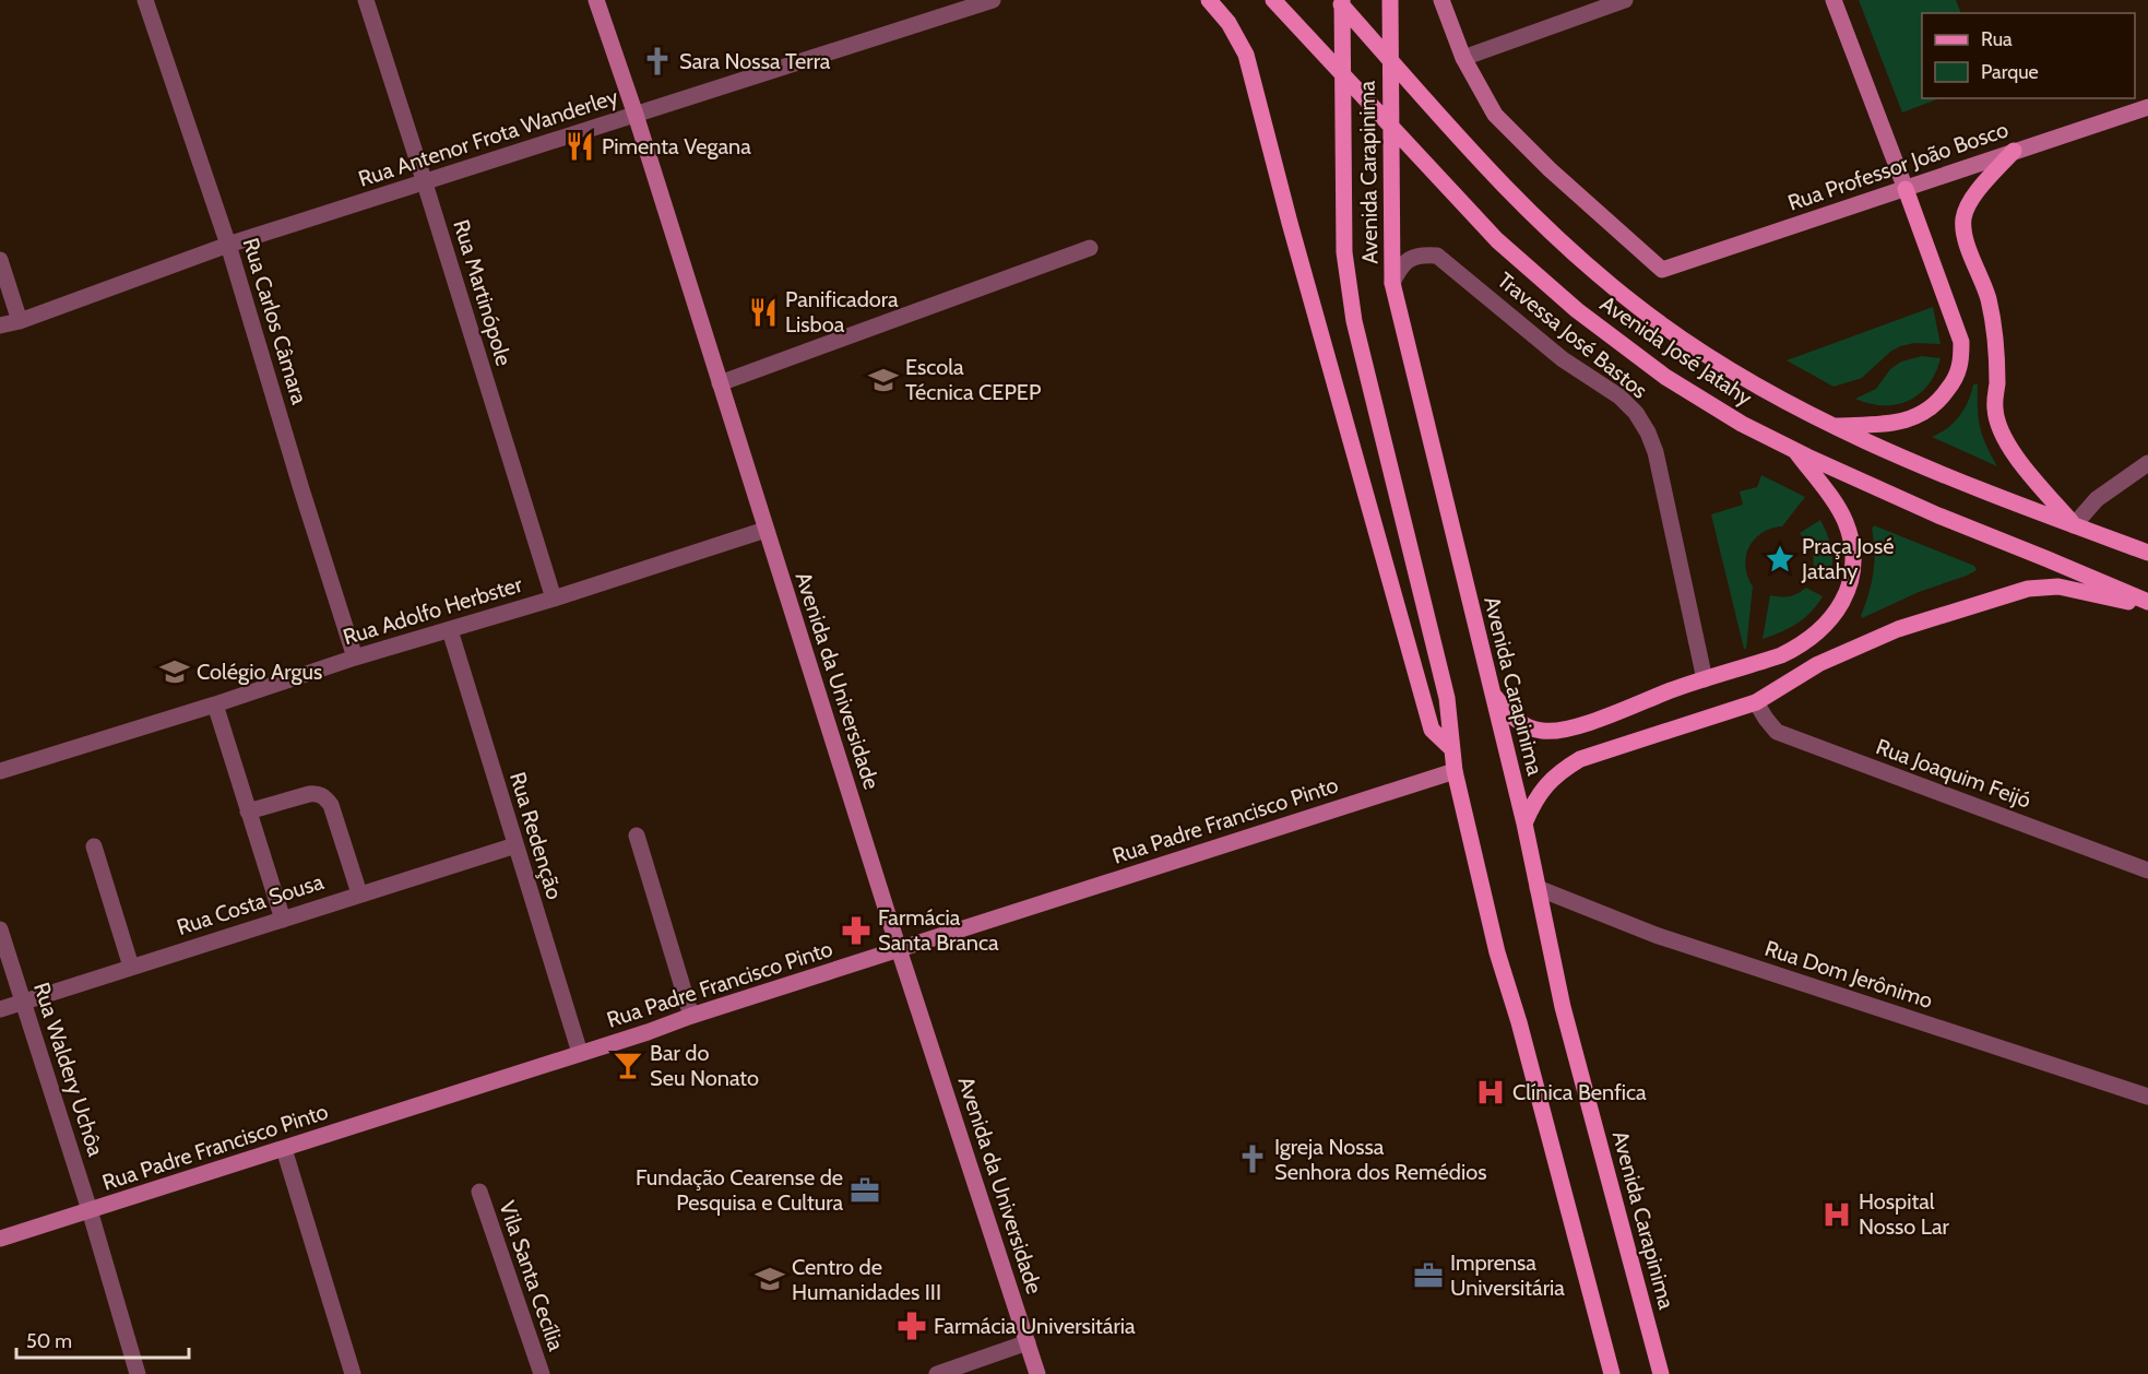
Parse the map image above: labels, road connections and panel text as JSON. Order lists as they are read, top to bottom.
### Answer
{
  "streets": {
    "main road": ["Avenida Carapinima", "Avenida José Jatahy"],
    "street": [
      "Rua Antenor Frota Wanderley",
      "Rua Professor João Bosco",
      "Rua Martinópole",
      "Rua Carlos Câmara",
      "Travessa José Bastos",
      "Rua Adolfo Herbster",
      "Avenida da Universidade",
      "Rua Joaquim Feijó",
      "Rua Padre Francisco Pinto",
      "Rua Redenção",
      "Rua Costa Sousa",
      "Rua Dom Jerônimo",
      "Rua Waldery Uchôa",
      "Vila Santa Cecília"
    ]
  },
  "crossings": [
    ["Rua Antenor Frota Wanderley", "Rua Martinópole"],
    ["Rua Antenor Frota Wanderley", "Rua Carlos Câmara"],
    ["Rua Antenor Frota Wanderley", "Avenida da Universidade"],
    ["Avenida Carapinima", "Travessa José Bastos"],
    ["Avenida Carapinima", "Rua Padre Francisco Pinto"],
    ["Avenida Carapinima", "Rua Dom Jerônimo"],
    ["Rua Martinópole", "Rua Adolfo Herbster"],
    ["Rua Carlos Câmara", "Rua Adolfo Herbster"],
    ["Rua Adolfo Herbster", "Avenida da Universidade"],
    ["Rua Adolfo Herbster", "Rua Redenção"],
    ["Avenida da Universidade", "Rua Padre Francisco Pinto"],
    ["Rua Padre Francisco Pinto", "Rua Redenção"],
    ["Rua Padre Francisco Pinto", "Rua Waldery Uchôa"],
    ["Rua Redenção", "Rua Costa Sousa"],
    ["Rua Costa Sousa", "Rua Waldery Uchôa"]
  ],
  "places": {
    "church": ["Sara Nossa Terra", "Igreja Nossa Senhora dos Remédios"],
    "restaurant": ["Pimenta Vegana", "Panificadora Lisboa"],
    "school or university": ["Escola Técnica CEPEP", "Colégio Argus", "Centro de Humanidades III"],
    "place": ["Praça José Jatahy"],
    "pharmacy": ["Farmácia Santa Branca", "Farmácia Universitária"],
    "bar": ["Bar do Seu Nonato"],
    "hospital": ["Clínica Benfica", "Hospital Nosso Lar"],
    "office": ["Fundação Cearense de Pesquisa e Cultura", "Imprensa Universitária"]
  },
  "legend": ["Rua", "Parque"],
  "scale_bar": "50 m"
}
